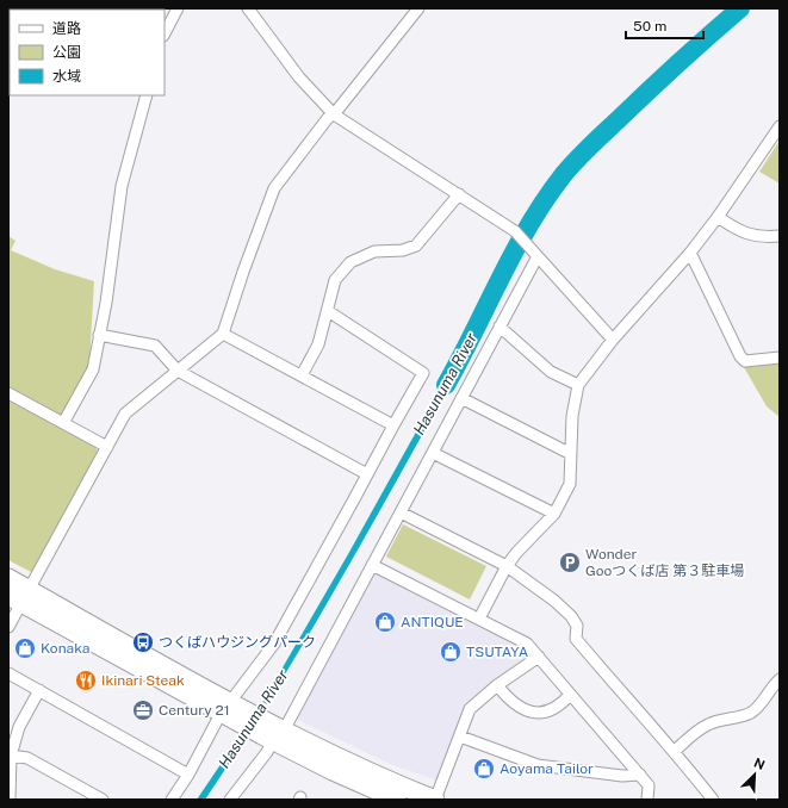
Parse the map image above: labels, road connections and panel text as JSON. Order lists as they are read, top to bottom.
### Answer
{
  "water": ["Hasunuma River"],
  "places": {
    "parking": ["Wonder Gooつくば店 第３駐車場"],
    "shop": [
      "ANTIQUE",
      "Konaka",
      "TSUTAYA",
      "Aoyama Tailor"
    ],
    "bus stop": ["つくばハウジングパーク"],
    "restaurant": ["Ikinari Steak"],
    "office": ["Century 21"]
  },
  "legend": ["道路", "公園", "水域"],
  "scale_bar": "50 m",
  "north": "top right"
}
